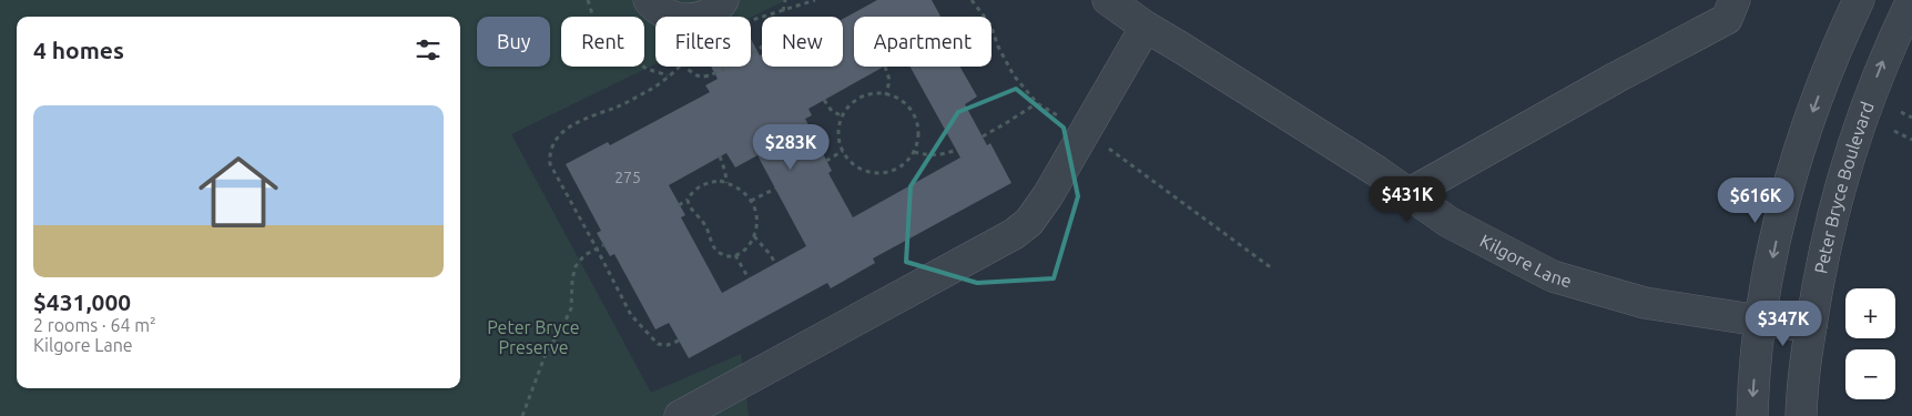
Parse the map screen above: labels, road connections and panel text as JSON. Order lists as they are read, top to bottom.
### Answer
{
  "streets": {
    "street": ["Peter Bryce Boulevard", "Kilgore Lane"]
  },
  "crossings": [
    ["Peter Bryce Boulevard", "Kilgore Lane"]
  ],
  "parks": ["Peter Bryce Preserve"],
  "house_numbers": ["275"],
  "page": {
    "chip": [
      "Buy",
      "Rent",
      "Filters",
      "New",
      "Apartment"
    ],
    "heading": "4 homes",
    "list": [
      {
        "name": "$431,000",
        "note": "2 rooms · 64 m² · Kilgore Lane"
      }
    ],
    "price": [
      "$283K",
      "$431K",
      "$616K",
      "$347K"
    ],
    "map_buttons": ["+", "−"]
  }
}
